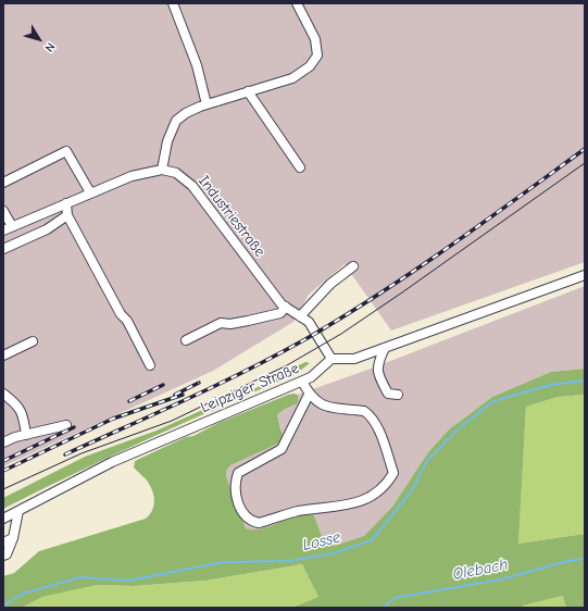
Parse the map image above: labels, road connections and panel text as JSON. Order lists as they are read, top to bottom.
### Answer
{
  "streets": {
    "street": ["Industriestraße", "Leipziger Straße"]
  },
  "crossings": [
    ["Industriestraße", "Leipziger Straße"]
  ],
  "water": ["Losse", "Olebach"],
  "north": "bottom right"
}
